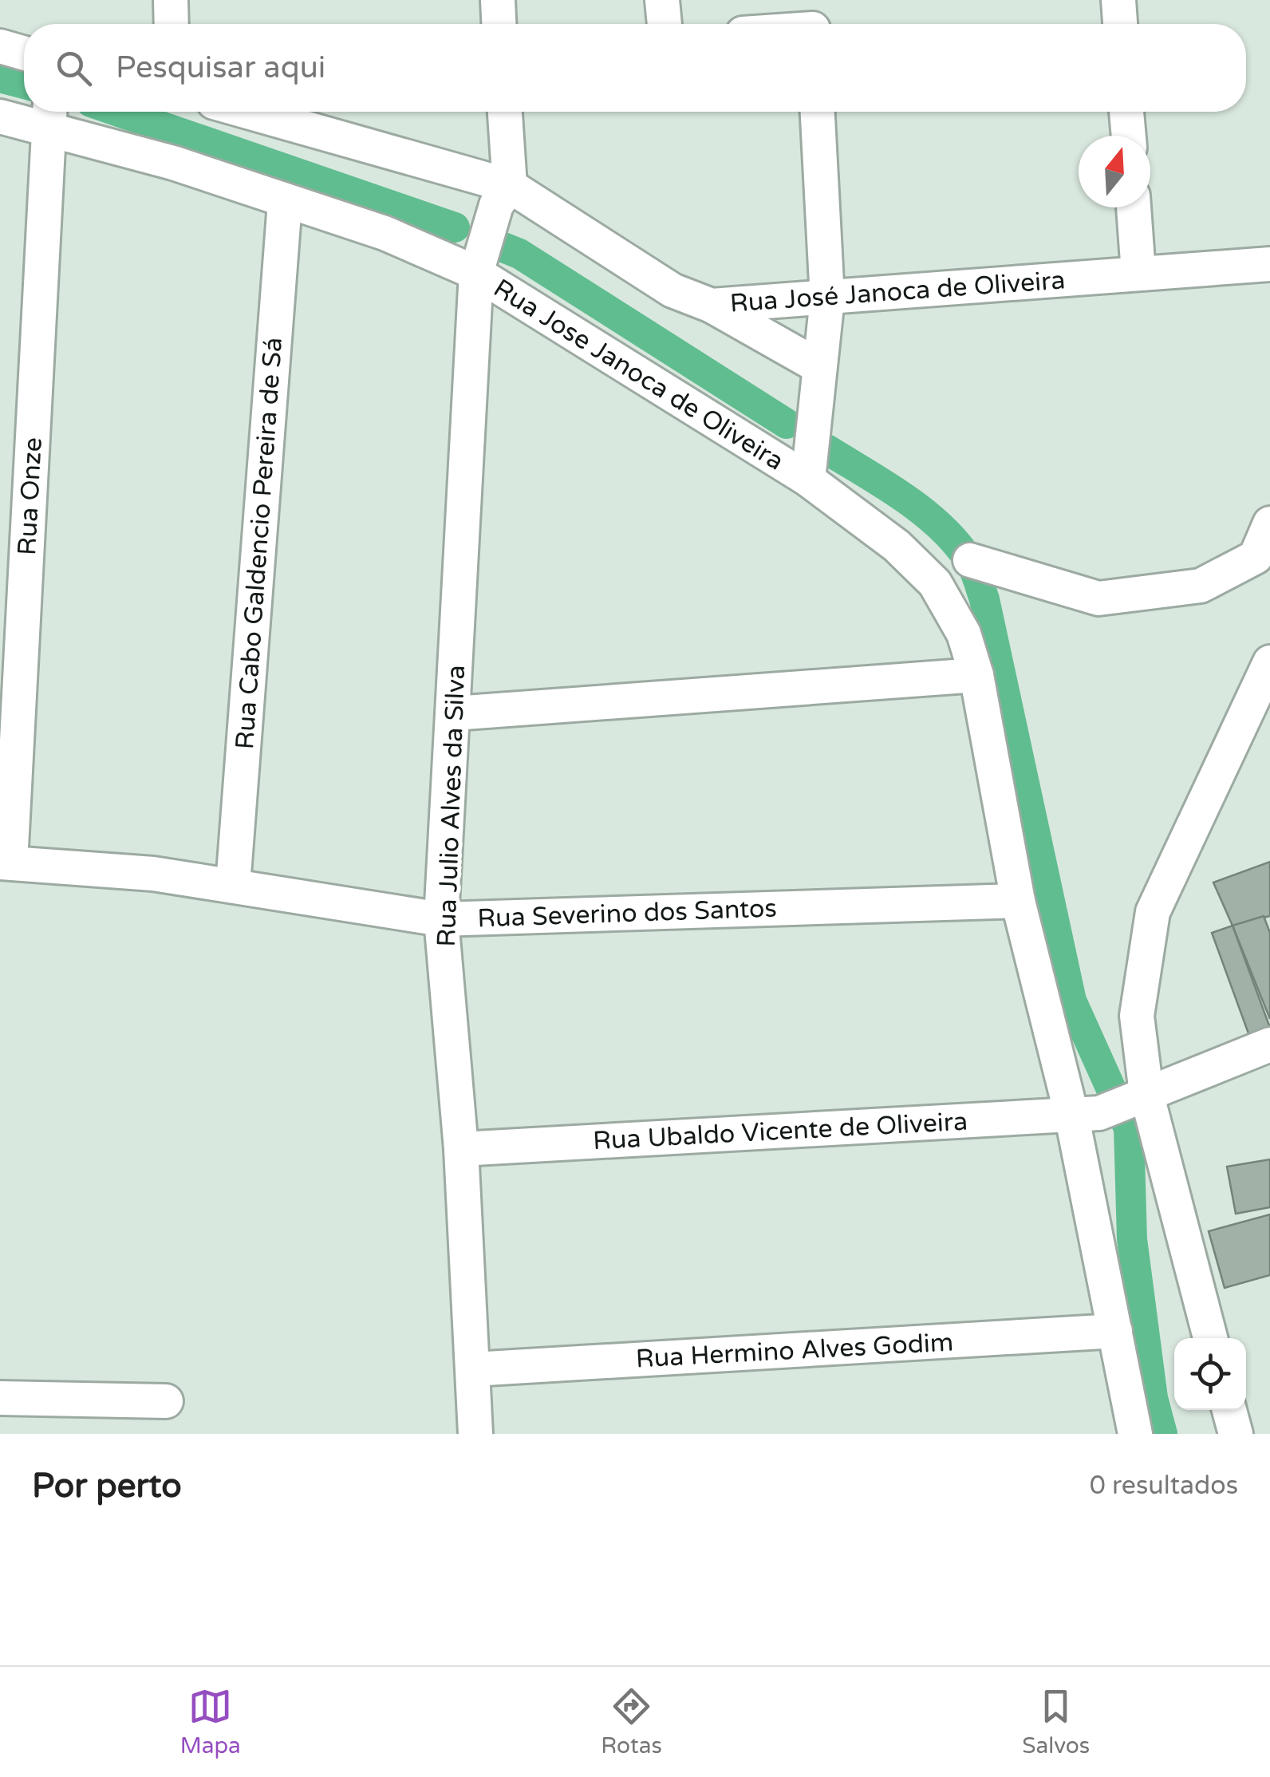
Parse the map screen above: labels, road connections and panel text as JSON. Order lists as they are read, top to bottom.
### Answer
{
  "streets": {
    "street": [
      "Rua José Janoca de Oliveira",
      "Rua Jose Janoca de Oliveira",
      "Rua Onze",
      "Rua Cabo Galdencio Pereira de Sá",
      "Rua Julio Alves da Silva",
      "Rua Severino dos Santos",
      "Rua Ubaldo Vicente de Oliveira",
      "Rua Hermino Alves Godim"
    ]
  },
  "crossings": [
    ["Rua José Janoca de Oliveira", "Rua Julio Alves da Silva"],
    ["Rua Jose Janoca de Oliveira", "Rua Onze"],
    ["Rua Jose Janoca de Oliveira", "Rua Cabo Galdencio Pereira de Sá"],
    ["Rua Jose Janoca de Oliveira", "Rua Julio Alves da Silva"],
    ["Rua Jose Janoca de Oliveira", "Rua Severino dos Santos"],
    ["Rua Jose Janoca de Oliveira", "Rua Ubaldo Vicente de Oliveira"],
    ["Rua Jose Janoca de Oliveira", "Rua Hermino Alves Godim"],
    ["Rua Onze", "Rua Severino dos Santos"],
    ["Rua Cabo Galdencio Pereira de Sá", "Rua Severino dos Santos"],
    ["Rua Julio Alves da Silva", "Rua Severino dos Santos"],
    ["Rua Julio Alves da Silva", "Rua Ubaldo Vicente de Oliveira"],
    ["Rua Julio Alves da Silva", "Rua Hermino Alves Godim"]
  ],
  "north": "top",
  "page": {
    "search": "Pesquisar aqui",
    "heading": ["Por perto", "0 resultados"],
    "nav": ["Mapa", "Rotas", "Salvos"]
  }
}
